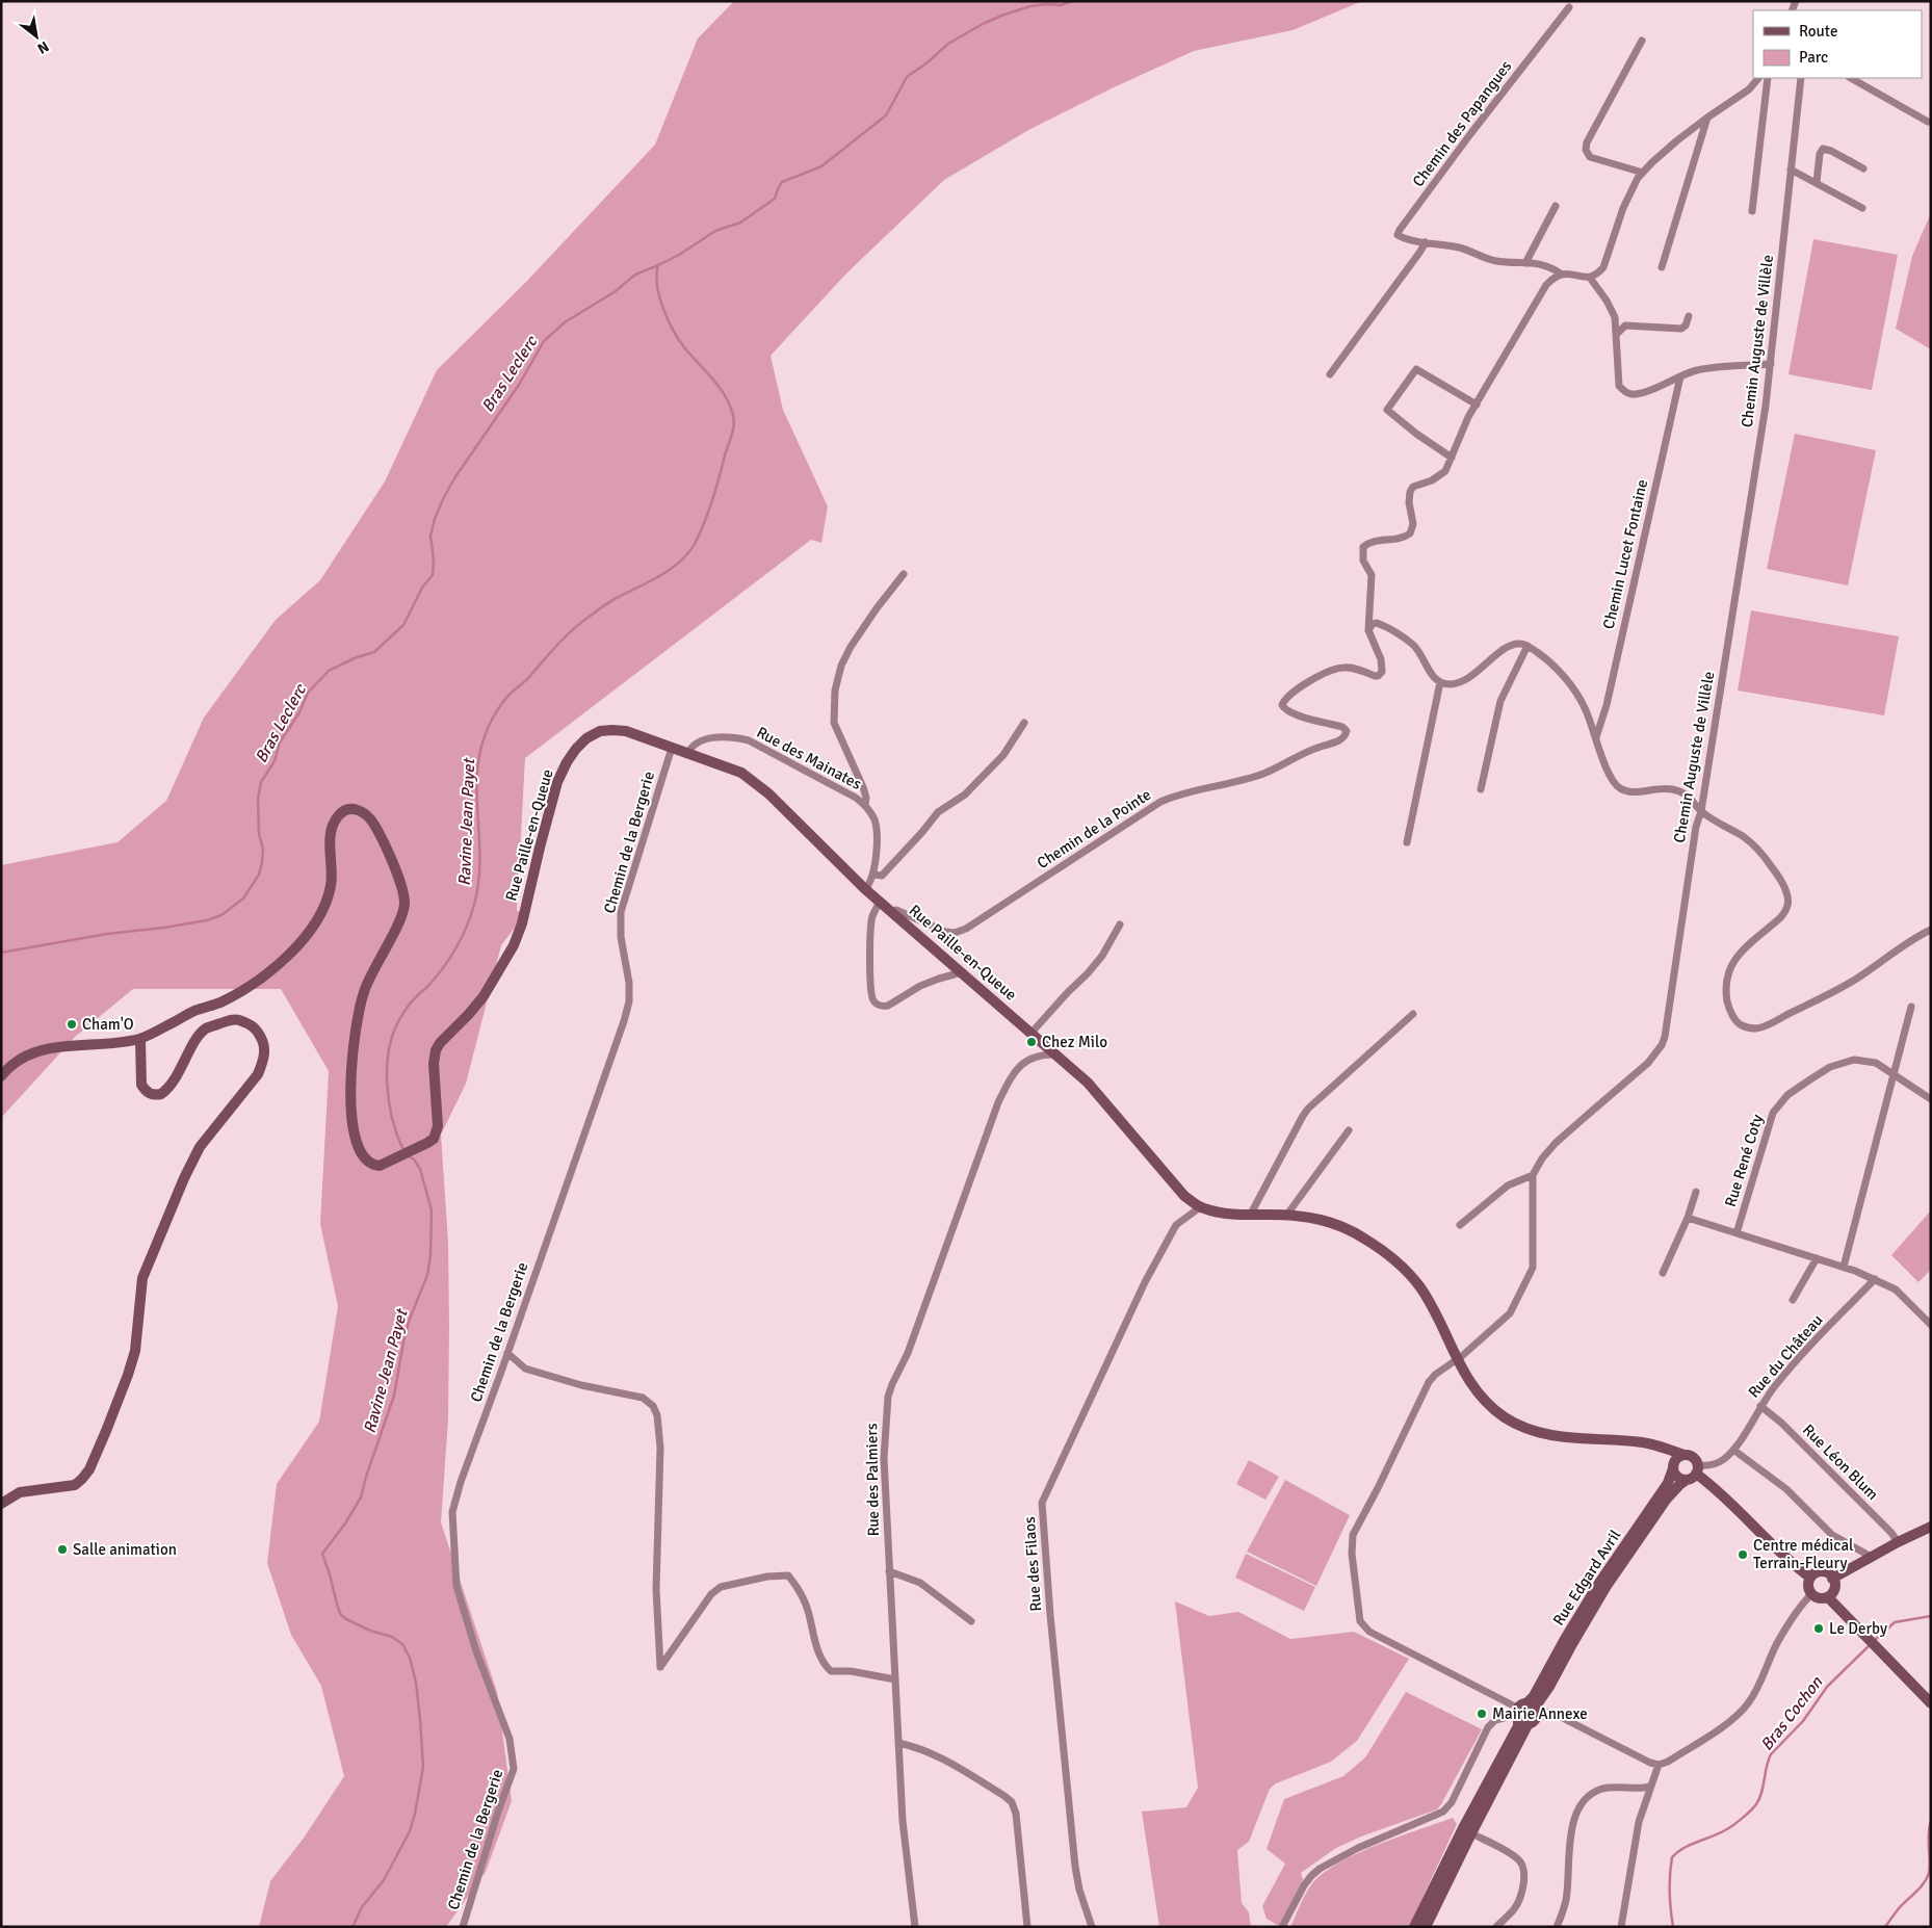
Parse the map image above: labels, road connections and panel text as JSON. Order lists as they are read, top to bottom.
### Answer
{
  "streets": {
    "main road": ["Rue Paille-en-Queue", "Rue Edgard Avril"],
    "street": [
      "Chemin des Papangues",
      "Chemin Auguste de Villèle",
      "Chemin Lucet Fontaine",
      "Rue des Mainates",
      "Chemin de la Pointe",
      "Chemin de la Bergerie",
      "Rue René Coty",
      "Rue du Château",
      "Rue Léon Blum",
      "Rue des Palmiers",
      "Rue des Filaos"
    ]
  },
  "crossings": [
    ["Chemin des Papangues", "Chemin de la Pointe"],
    ["Rue des Mainates", "Rue Paille-en-Queue"],
    ["Chemin de la Pointe", "Rue Paille-en-Queue"],
    ["Rue Paille-en-Queue", "Chemin de la Bergerie"],
    ["Rue Paille-en-Queue", "Rue des Palmiers"],
    ["Rue Paille-en-Queue", "Rue des Filaos"],
    ["Rue du Château", "Rue Léon Blum"],
    ["Rue du Château", "Rue Edgard Avril"]
  ],
  "water": ["Bras Leclerc", "Ravine Jean Payet", "Bras Cochon"],
  "places": [
    "Cham'O",
    "Chez Milo",
    "Salle animation",
    "Centre médical Terrain-Fleury",
    "Le Derby",
    "Mairie Annexe"
  ],
  "legend": ["Route", "Parc"],
  "north": "bottom right"
}
